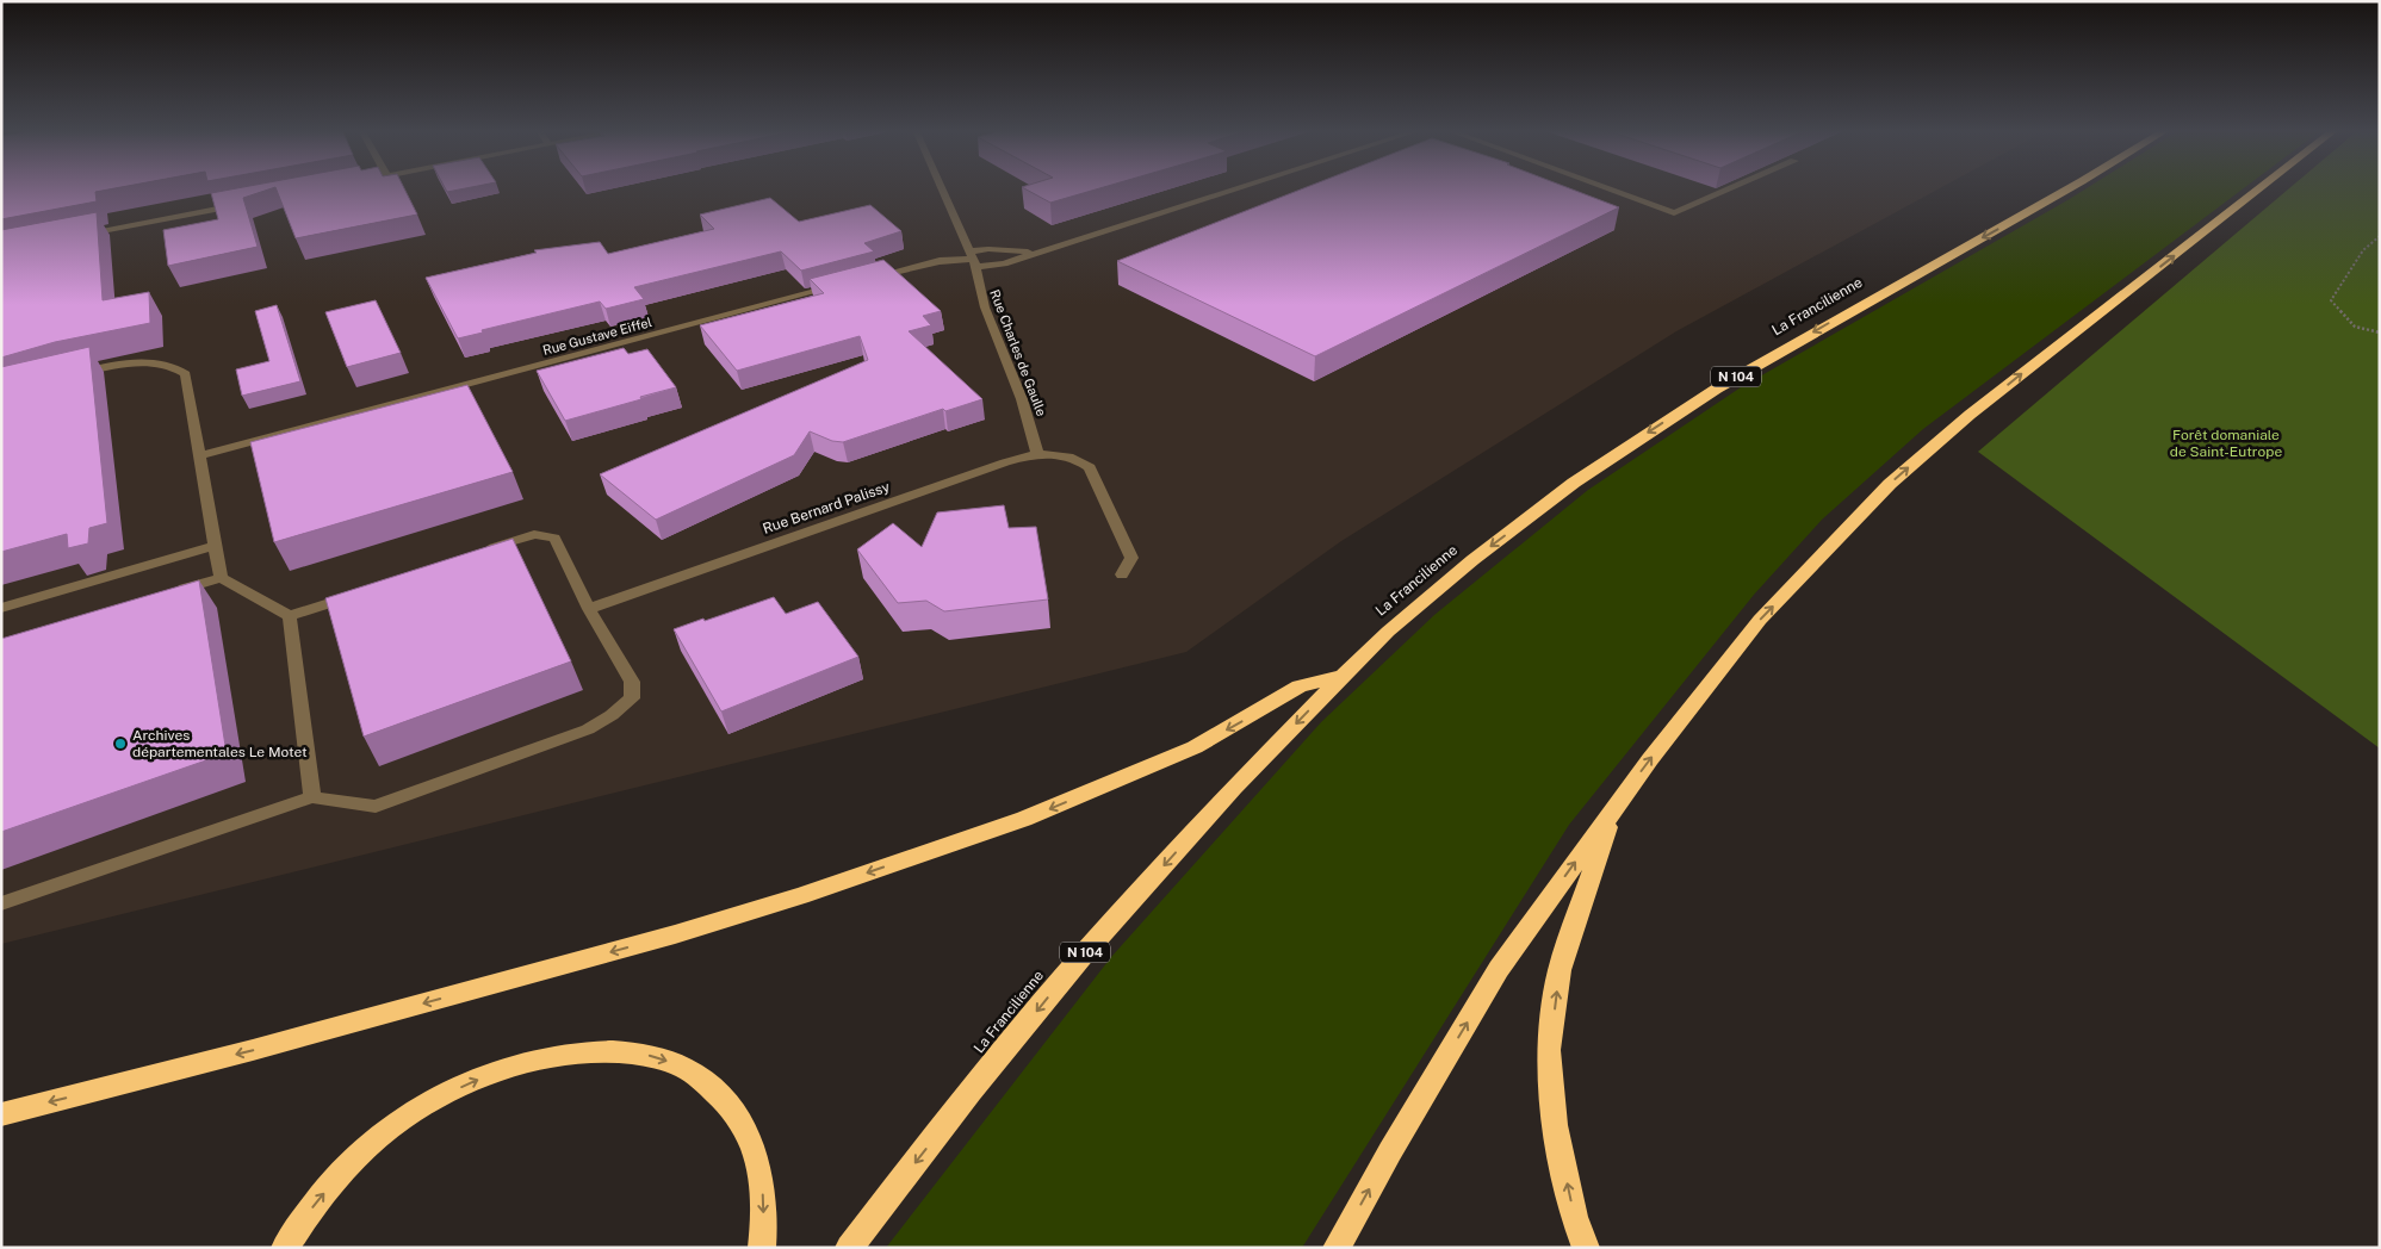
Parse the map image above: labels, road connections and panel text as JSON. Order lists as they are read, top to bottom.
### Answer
{
  "streets": {
    "highway": ["La Francilienne", "N 104"],
    "street": ["Rue Gustave Eiffel", "Rue Charles de Gaulle", "Rue Bernard Palissy"]
  },
  "crossings": [
    ["Rue Charles de Gaulle", "Rue Bernard Palissy"]
  ],
  "parks": ["Forêt domaniale de Saint-Eutrope"],
  "places": ["Archives départementales Le Motet"]
}
